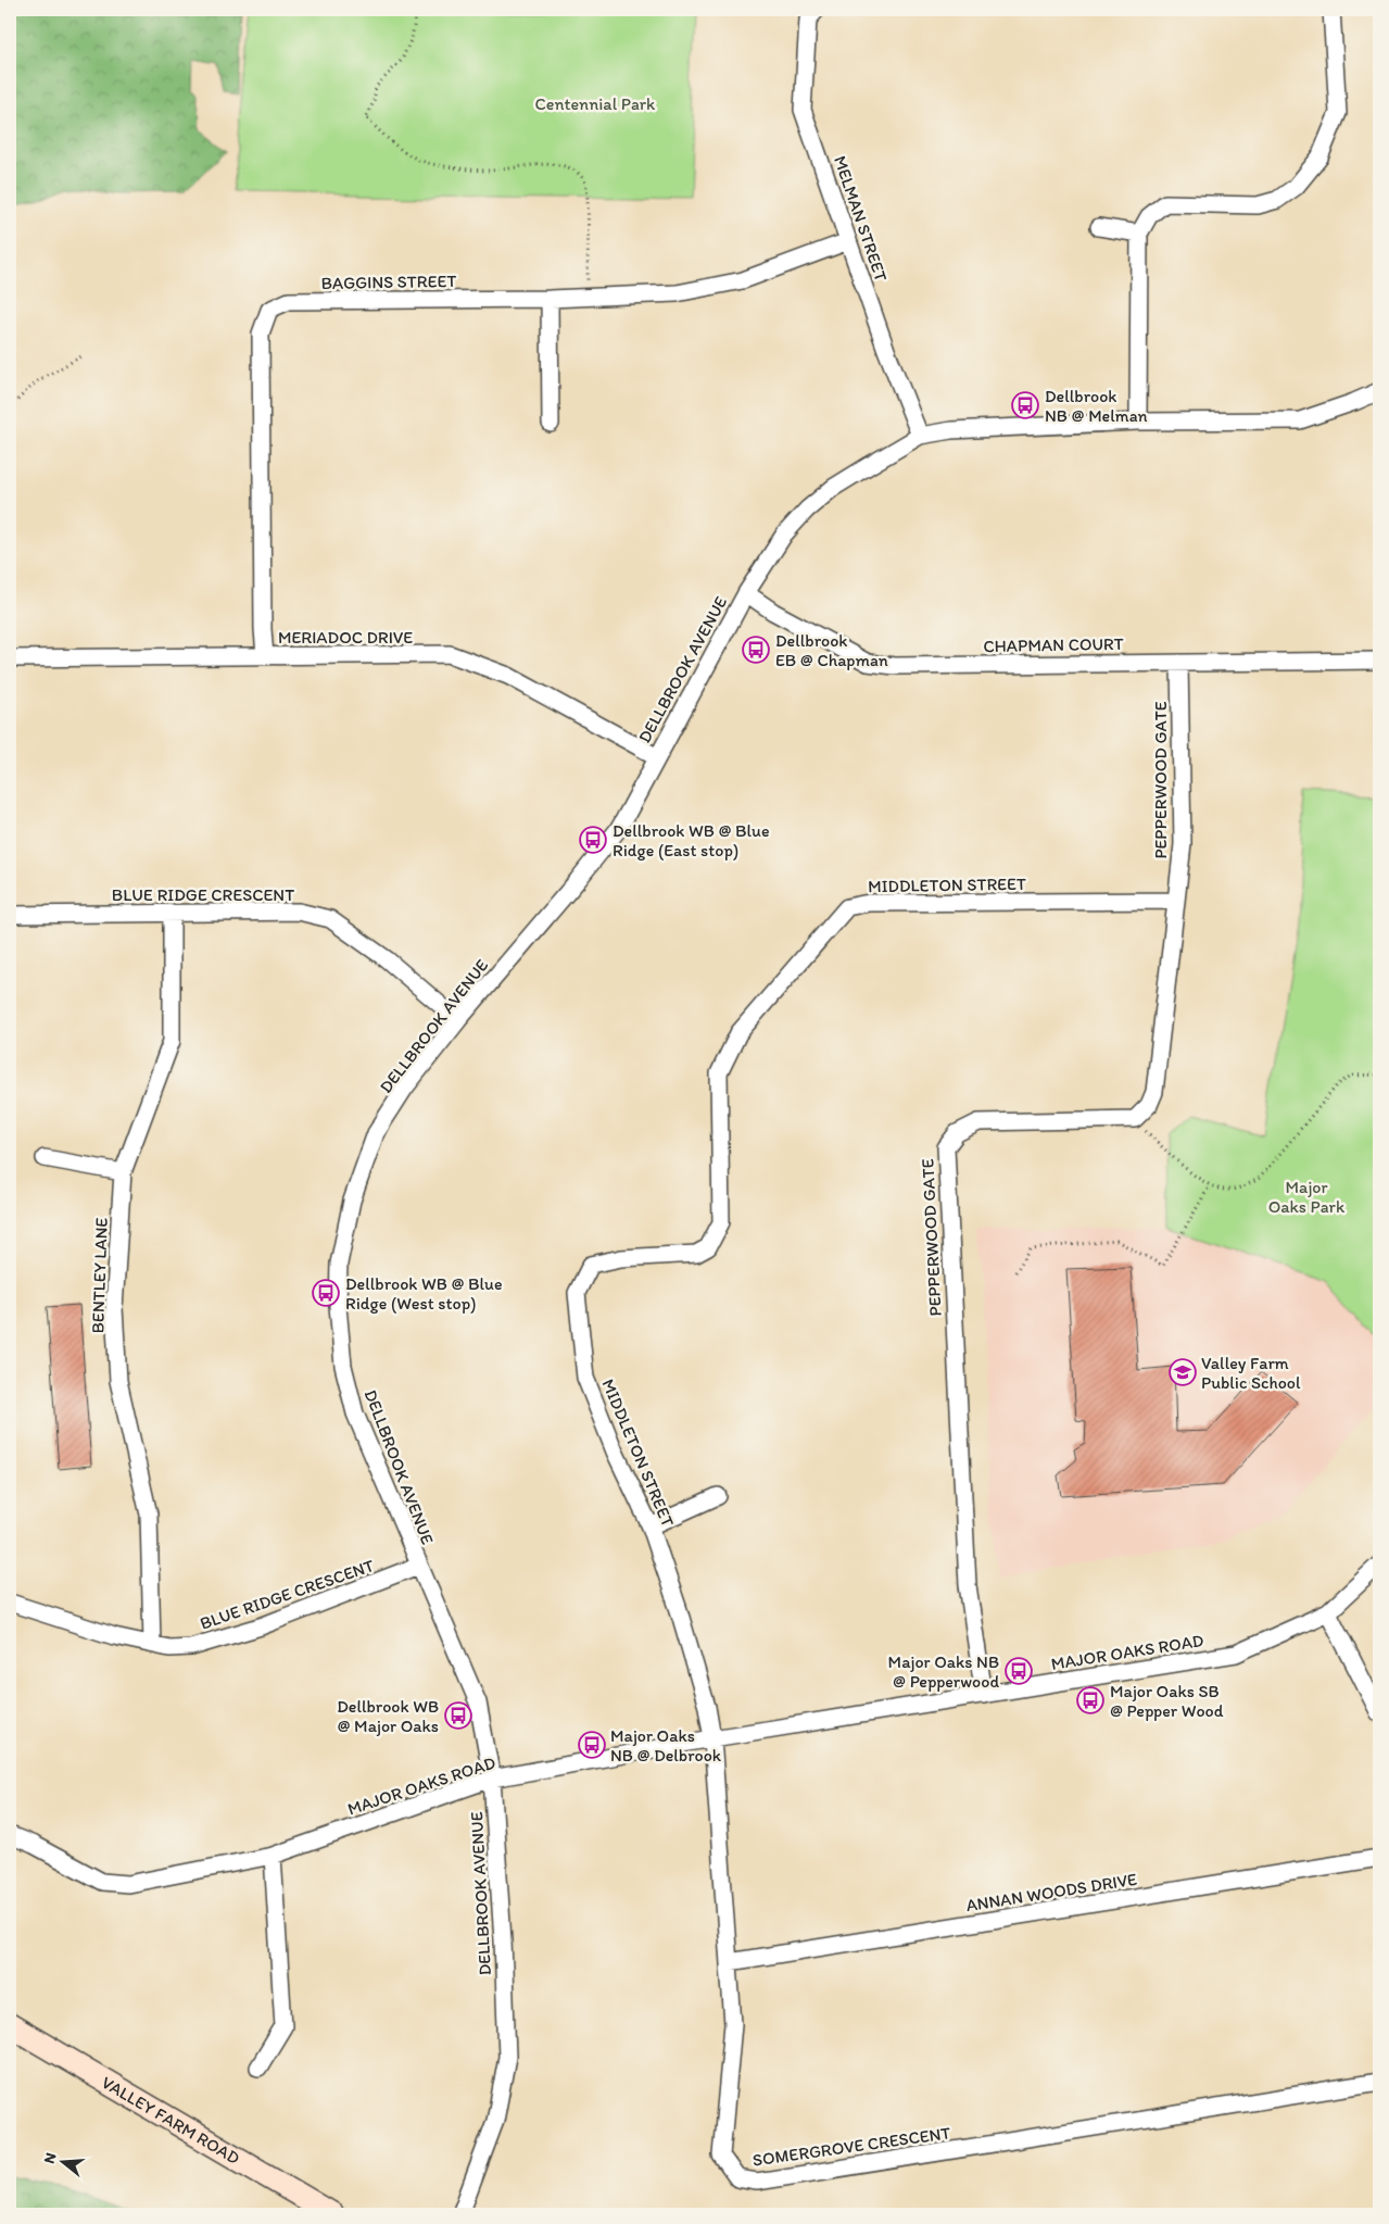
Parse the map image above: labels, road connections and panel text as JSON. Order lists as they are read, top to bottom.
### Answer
{
  "streets": {
    "street": [
      "MELMAN STREET",
      "BAGGINS STREET",
      "MERIADOC DRIVE",
      "CHAPMAN COURT",
      "DELLBROOK AVENUE",
      "PEPPERWOOD GATE",
      "MIDDLETON STREET",
      "BLUE RIDGE CRESCENT",
      "BENTLEY LANE",
      "MAJOR OAKS ROAD",
      "ANNAN WOODS DRIVE",
      "VALLEY FARM ROAD",
      "SOMERGROVE CRESCENT"
    ]
  },
  "crossings": [
    ["MELMAN STREET", "BAGGINS STREET"],
    ["MELMAN STREET", "DELLBROOK AVENUE"],
    ["BAGGINS STREET", "MERIADOC DRIVE"],
    ["MERIADOC DRIVE", "DELLBROOK AVENUE"],
    ["CHAPMAN COURT", "DELLBROOK AVENUE"],
    ["CHAPMAN COURT", "PEPPERWOOD GATE"],
    ["DELLBROOK AVENUE", "BLUE RIDGE CRESCENT"],
    ["DELLBROOK AVENUE", "MAJOR OAKS ROAD"],
    ["PEPPERWOOD GATE", "MIDDLETON STREET"],
    ["PEPPERWOOD GATE", "MAJOR OAKS ROAD"],
    ["MIDDLETON STREET", "MAJOR OAKS ROAD"],
    ["MIDDLETON STREET", "SOMERGROVE CRESCENT"],
    ["BLUE RIDGE CRESCENT", "BENTLEY LANE"],
    ["MAJOR OAKS ROAD", "SOMERGROVE CRESCENT"],
    ["ANNAN WOODS DRIVE", "SOMERGROVE CRESCENT"]
  ],
  "parks": ["Centennial Park", "Major Oaks Park"],
  "places": {
    "bus stop": [
      "Dellbrook NB @ Melman",
      "Dellbrook EB @ Chapman",
      "Dellbrook WB @ Blue Ridge (East stop)",
      "Dellbrook WB @ Blue Ridge (West stop)",
      "Major Oaks NB @ Pepperwood",
      "Major Oaks SB @ Pepper Wood",
      "Dellbrook WB @ Major Oaks",
      "Major Oaks NB @ Delbrook"
    ],
    "school or university": ["Valley Farm Public School"]
  },
  "north": "left"
}
